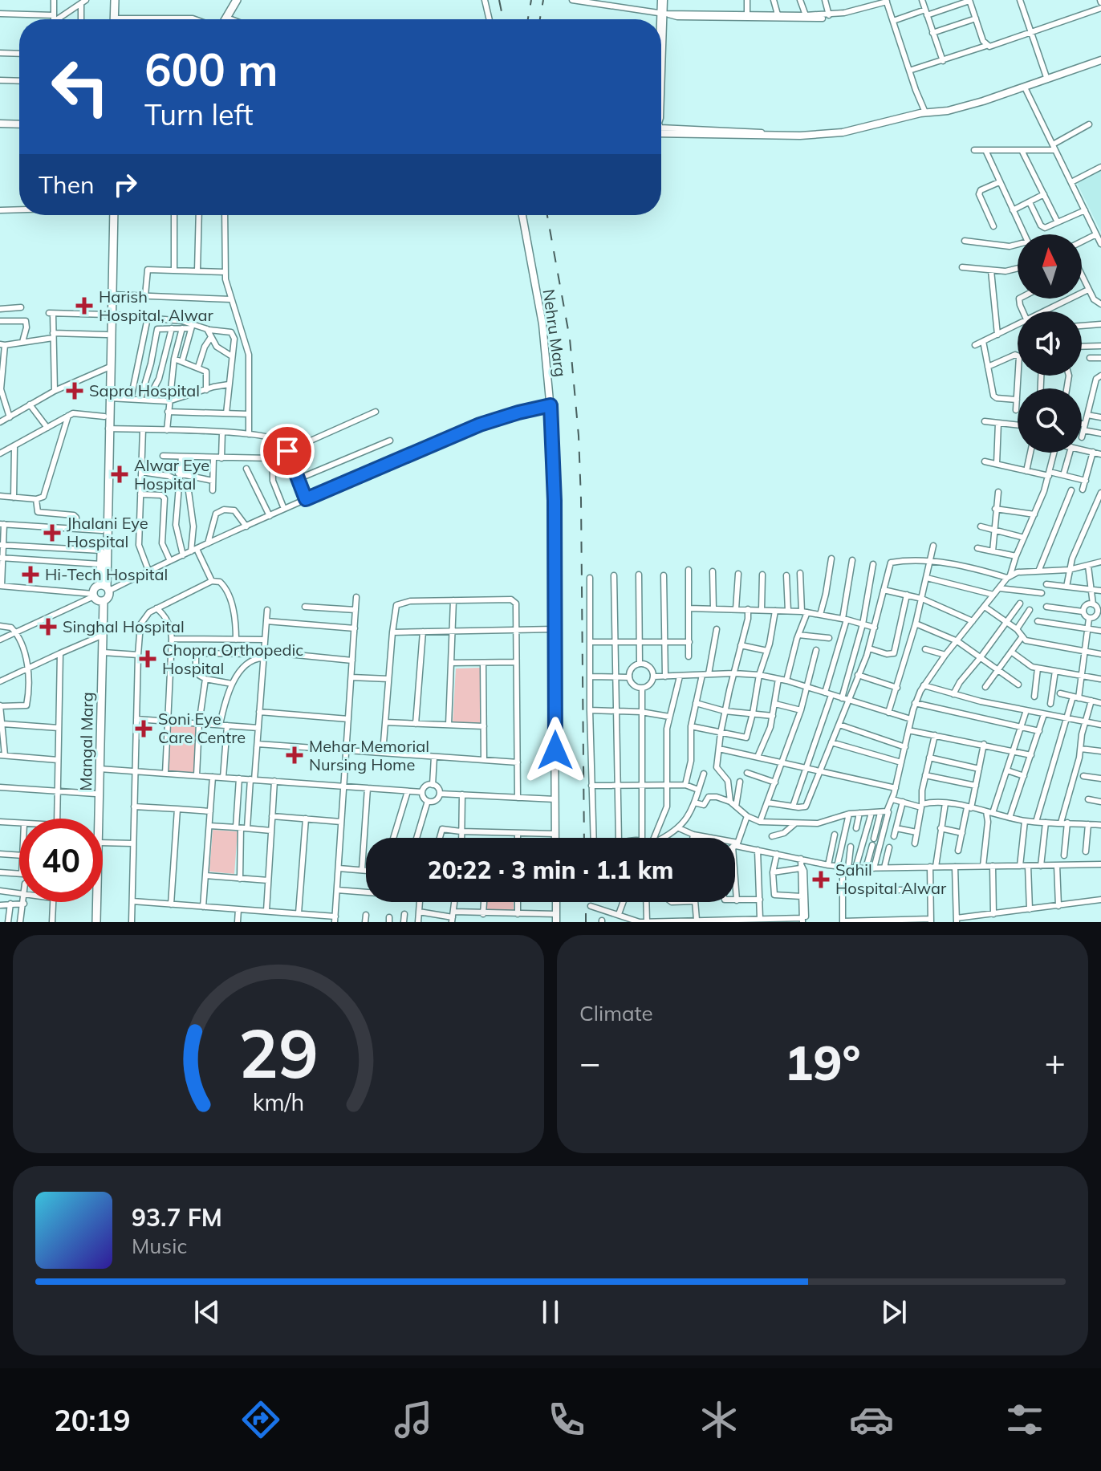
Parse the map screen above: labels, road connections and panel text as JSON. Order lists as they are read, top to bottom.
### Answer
{
  "streets": {
    "main road": ["Mangal Marg"],
    "street": ["Nehru Marg"]
  },
  "places": {
    "health": [
      "Harish Hospital, Alwar",
      "Sapra Hospital",
      "Alwar Eye Hospital",
      "Jhalani Eye Hospital",
      "Hi-Tech Hospital",
      "Singhal Hospital",
      "Chopra Orthopedic Hospital",
      "Soni Eye Care Centre",
      "Mehar Memorial Nursing Home",
      "Sahil Hospital Alwar"
    ]
  },
  "north": "top",
  "page": {
    "turn": ["600 m", "Turn left"],
    "then": "Then",
    "limit": "40",
    "trip": "20:22 · 3 min · 1.1 km",
    "tile": "Climate",
    "heat": ["−", "19°", "+"],
    "song": ["93.7 FM", "Music"],
    "tabs": "20:19",
    "gauge": ["29", "km/h"]
  }
}
